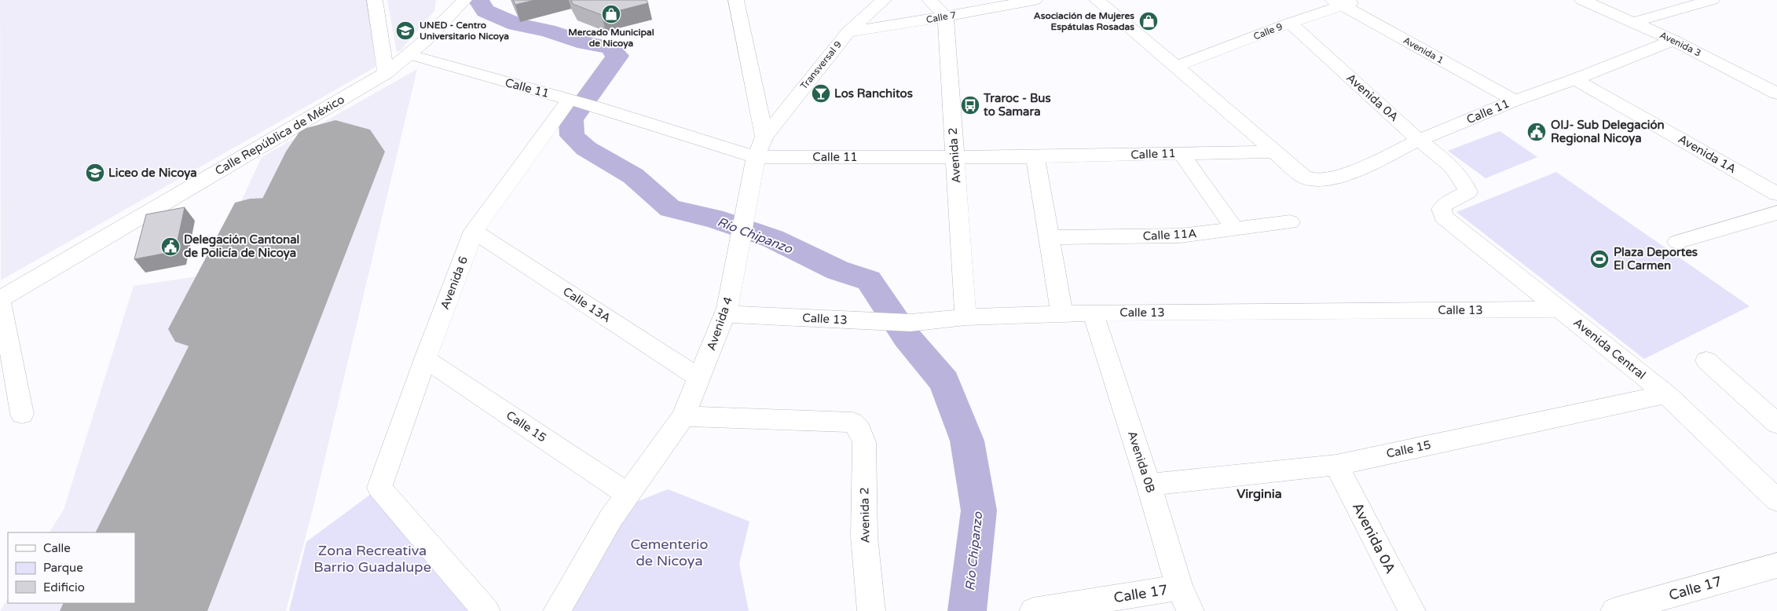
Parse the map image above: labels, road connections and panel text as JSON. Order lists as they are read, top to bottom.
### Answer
{
  "streets": {
    "street": [
      "Calle 7",
      "Calle 9",
      "Avenida 3",
      "Avenida 1",
      "Transversal 9",
      "Calle 11",
      "Avenida 0A",
      "Calle República de México",
      "Avenida 1A",
      "Avenida 2",
      "Calle 11A",
      "Avenida 6",
      "Calle 13A",
      "Calle 13",
      "Avenida 4",
      "Avenida Central",
      "Calle 15",
      "Avenida 0B",
      "Calle 17"
    ]
  },
  "crossings": [
    ["Calle 7", "Transversal 9"],
    ["Calle 7", "Avenida 2"],
    ["Calle 9", "Avenida 1"],
    ["Calle 9", "Avenida 0A"],
    ["Avenida 3", "Calle 11"],
    ["Avenida 1", "Calle 11"],
    ["Transversal 9", "Avenida 4"],
    ["Calle 11", "Avenida 0A"],
    ["Calle 11", "Calle República de México"],
    ["Calle 11", "Avenida 1A"],
    ["Calle 11", "Avenida 2"],
    ["Calle 11", "Avenida 6"],
    ["Calle 11", "Avenida 4"],
    ["Avenida 0A", "Avenida Central"],
    ["Avenida 0A", "Calle 15"],
    ["Avenida 2", "Calle 13"],
    ["Avenida 2", "Avenida 4"],
    ["Avenida 6", "Calle 13A"],
    ["Avenida 6", "Calle 15"],
    ["Calle 13A", "Avenida 4"],
    ["Calle 13", "Avenida 4"],
    ["Calle 13", "Avenida Central"],
    ["Calle 13", "Avenida 0B"],
    ["Avenida 4", "Calle 15"],
    ["Avenida Central", "Calle 15"],
    ["Calle 15", "Avenida 0B"],
    ["Avenida 0B", "Calle 17"]
  ],
  "districts": ["Virginia"],
  "water": ["Río Chipanzo"],
  "parks": ["Cementerio de Nicoya", "Zona Recreativa Barrio Guadalupe"],
  "places": {
    "shop": ["Mercado Municipal de Nicoya", "Asociación de Mujeres Espátulas Rosadas"],
    "school or university": ["UNED - Centro Universitario Nicoya", "Liceo de Nicoya"],
    "bar": ["Los Ranchitos"],
    "bus stop": ["Traroc - Bus to Samara"],
    "public building": ["OIJ- Sub Delegación Regional Nicoya", "Delegación Cantonal de Policía de Nicoya"],
    "sports": ["Plaza Deportes El Carmen"]
  },
  "legend": ["Calle", "Parque", "Edificio"]
}
